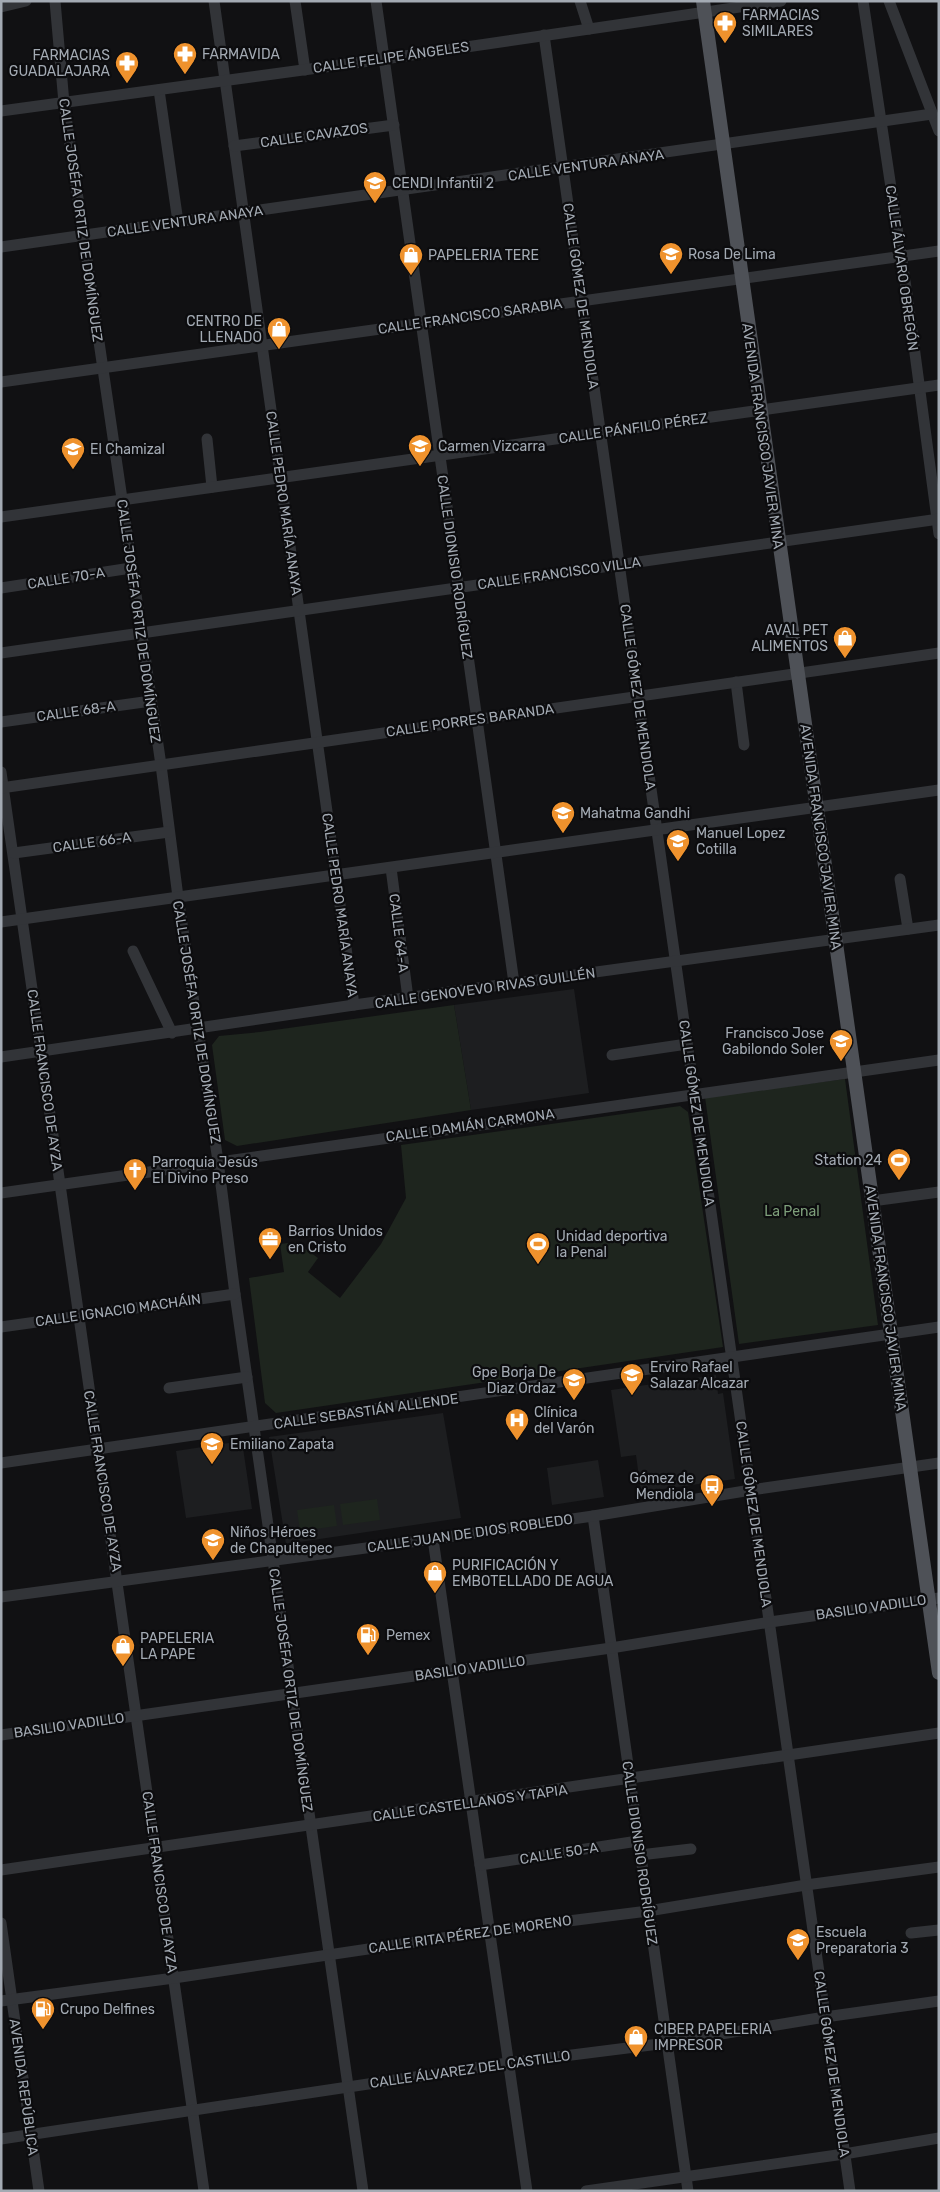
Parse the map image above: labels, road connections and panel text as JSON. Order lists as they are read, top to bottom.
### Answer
{
  "streets": {
    "main road": ["AVENIDA FRANCISCO JAVIER MINA"],
    "street": [
      "CALLE FELIPE ÁNGELES",
      "CALLE CAVAZOS",
      "CALLE VENTURA ANAYA",
      "CALLE JOSÉFA ORTIZ DE DOMÍNGUEZ",
      "CALLE ÁLVARO OBREGÓN",
      "CALLE GÓMEZ DE MENDIOLA",
      "CALLE FRANCISCO SARABIA",
      "CALLE PÁNFILO PÉREZ",
      "CALLE PEDRO MARÍA ANAYA",
      "CALLE DIONISIO RODRÍGUEZ",
      "CALLE FRANCISCO VILLA",
      "CALLE 70-A",
      "CALLE 68-A",
      "CALLE PORRES BARANDA",
      "CALLE 66-A",
      "CALLE 64-A",
      "CALLE GENOVEVO RIVAS GUILLÉN",
      "CALLE FRANCISCO DE AYZA",
      "CALLE DAMIÁN CARMONA",
      "CALLE IGNACIO MACHÁIN",
      "CALLE SEBASTIÁN ALLENDE",
      "CALLE JUAN DE DIOS ROBLEDO",
      "BASILIO VADILLO",
      "CALLE CASTELLANOS Y TAPIA",
      "CALLE 50-A",
      "CALLE RITA PÉREZ DE MORENO",
      "CALLE ÁLVAREZ DEL CASTILLO",
      "AVENIDA REPÚBLICA"
    ]
  },
  "crossings": [
    ["CALLE FELIPE ÁNGELES", "CALLE JOSÉFA ORTIZ DE DOMÍNGUEZ"],
    ["CALLE FELIPE ÁNGELES", "CALLE GÓMEZ DE MENDIOLA"],
    ["CALLE FELIPE ÁNGELES", "AVENIDA FRANCISCO JAVIER MINA"],
    ["CALLE FELIPE ÁNGELES", "CALLE PEDRO MARÍA ANAYA"],
    ["CALLE FELIPE ÁNGELES", "CALLE DIONISIO RODRÍGUEZ"],
    ["CALLE CAVAZOS", "CALLE PEDRO MARÍA ANAYA"],
    ["CALLE CAVAZOS", "CALLE DIONISIO RODRÍGUEZ"],
    ["CALLE VENTURA ANAYA", "CALLE JOSÉFA ORTIZ DE DOMÍNGUEZ"],
    ["CALLE VENTURA ANAYA", "CALLE ÁLVARO OBREGÓN"],
    ["CALLE VENTURA ANAYA", "CALLE GÓMEZ DE MENDIOLA"],
    ["CALLE VENTURA ANAYA", "AVENIDA FRANCISCO JAVIER MINA"],
    ["CALLE VENTURA ANAYA", "CALLE PEDRO MARÍA ANAYA"],
    ["CALLE VENTURA ANAYA", "CALLE DIONISIO RODRÍGUEZ"],
    ["CALLE JOSÉFA ORTIZ DE DOMÍNGUEZ", "CALLE FRANCISCO SARABIA"],
    ["CALLE JOSÉFA ORTIZ DE DOMÍNGUEZ", "CALLE PÁNFILO PÉREZ"],
    ["CALLE JOSÉFA ORTIZ DE DOMÍNGUEZ", "CALLE FRANCISCO VILLA"],
    ["CALLE JOSÉFA ORTIZ DE DOMÍNGUEZ", "CALLE 70-A"],
    ["CALLE JOSÉFA ORTIZ DE DOMÍNGUEZ", "CALLE 68-A"],
    ["CALLE JOSÉFA ORTIZ DE DOMÍNGUEZ", "CALLE PORRES BARANDA"],
    ["CALLE JOSÉFA ORTIZ DE DOMÍNGUEZ", "CALLE 66-A"],
    ["CALLE JOSÉFA ORTIZ DE DOMÍNGUEZ", "CALLE GENOVEVO RIVAS GUILLÉN"],
    ["CALLE JOSÉFA ORTIZ DE DOMÍNGUEZ", "CALLE DAMIÁN CARMONA"],
    ["CALLE JOSÉFA ORTIZ DE DOMÍNGUEZ", "CALLE IGNACIO MACHÁIN"],
    ["CALLE JOSÉFA ORTIZ DE DOMÍNGUEZ", "CALLE SEBASTIÁN ALLENDE"],
    ["CALLE JOSÉFA ORTIZ DE DOMÍNGUEZ", "CALLE JUAN DE DIOS ROBLEDO"],
    ["CALLE JOSÉFA ORTIZ DE DOMÍNGUEZ", "BASILIO VADILLO"],
    ["CALLE JOSÉFA ORTIZ DE DOMÍNGUEZ", "CALLE CASTELLANOS Y TAPIA"],
    ["CALLE JOSÉFA ORTIZ DE DOMÍNGUEZ", "CALLE RITA PÉREZ DE MORENO"],
    ["CALLE JOSÉFA ORTIZ DE DOMÍNGUEZ", "CALLE ÁLVAREZ DEL CASTILLO"],
    ["CALLE ÁLVARO OBREGÓN", "CALLE FRANCISCO SARABIA"],
    ["CALLE ÁLVARO OBREGÓN", "CALLE PÁNFILO PÉREZ"],
    ["CALLE ÁLVARO OBREGÓN", "CALLE FRANCISCO VILLA"],
    ["CALLE GÓMEZ DE MENDIOLA", "CALLE FRANCISCO SARABIA"],
    ["CALLE GÓMEZ DE MENDIOLA", "CALLE PÁNFILO PÉREZ"],
    ["CALLE GÓMEZ DE MENDIOLA", "CALLE FRANCISCO VILLA"],
    ["CALLE GÓMEZ DE MENDIOLA", "CALLE PORRES BARANDA"],
    ["CALLE GÓMEZ DE MENDIOLA", "CALLE GENOVEVO RIVAS GUILLÉN"],
    ["CALLE GÓMEZ DE MENDIOLA", "CALLE DAMIÁN CARMONA"],
    ["CALLE GÓMEZ DE MENDIOLA", "CALLE SEBASTIÁN ALLENDE"],
    ["CALLE GÓMEZ DE MENDIOLA", "CALLE JUAN DE DIOS ROBLEDO"],
    ["CALLE GÓMEZ DE MENDIOLA", "BASILIO VADILLO"],
    ["CALLE GÓMEZ DE MENDIOLA", "CALLE CASTELLANOS Y TAPIA"],
    ["CALLE GÓMEZ DE MENDIOLA", "CALLE RITA PÉREZ DE MORENO"],
    ["CALLE GÓMEZ DE MENDIOLA", "CALLE ÁLVAREZ DEL CASTILLO"],
    ["CALLE FRANCISCO SARABIA", "AVENIDA FRANCISCO JAVIER MINA"],
    ["CALLE FRANCISCO SARABIA", "CALLE PEDRO MARÍA ANAYA"],
    ["CALLE FRANCISCO SARABIA", "CALLE DIONISIO RODRÍGUEZ"],
    ["CALLE PÁNFILO PÉREZ", "AVENIDA FRANCISCO JAVIER MINA"],
    ["CALLE PÁNFILO PÉREZ", "CALLE PEDRO MARÍA ANAYA"],
    ["CALLE PÁNFILO PÉREZ", "CALLE DIONISIO RODRÍGUEZ"],
    ["AVENIDA FRANCISCO JAVIER MINA", "CALLE FRANCISCO VILLA"],
    ["AVENIDA FRANCISCO JAVIER MINA", "CALLE PORRES BARANDA"],
    ["AVENIDA FRANCISCO JAVIER MINA", "CALLE GENOVEVO RIVAS GUILLÉN"],
    ["AVENIDA FRANCISCO JAVIER MINA", "CALLE DAMIÁN CARMONA"],
    ["AVENIDA FRANCISCO JAVIER MINA", "CALLE SEBASTIÁN ALLENDE"],
    ["AVENIDA FRANCISCO JAVIER MINA", "CALLE JUAN DE DIOS ROBLEDO"],
    ["AVENIDA FRANCISCO JAVIER MINA", "BASILIO VADILLO"],
    ["CALLE PEDRO MARÍA ANAYA", "CALLE FRANCISCO VILLA"],
    ["CALLE PEDRO MARÍA ANAYA", "CALLE PORRES BARANDA"],
    ["CALLE PEDRO MARÍA ANAYA", "CALLE GENOVEVO RIVAS GUILLÉN"],
    ["CALLE DIONISIO RODRÍGUEZ", "CALLE FRANCISCO VILLA"],
    ["CALLE DIONISIO RODRÍGUEZ", "CALLE PORRES BARANDA"],
    ["CALLE DIONISIO RODRÍGUEZ", "CALLE GENOVEVO RIVAS GUILLÉN"],
    ["CALLE DIONISIO RODRÍGUEZ", "CALLE JUAN DE DIOS ROBLEDO"],
    ["CALLE DIONISIO RODRÍGUEZ", "BASILIO VADILLO"],
    ["CALLE DIONISIO RODRÍGUEZ", "CALLE CASTELLANOS Y TAPIA"],
    ["CALLE DIONISIO RODRÍGUEZ", "CALLE 50-A"],
    ["CALLE DIONISIO RODRÍGUEZ", "CALLE RITA PÉREZ DE MORENO"],
    ["CALLE DIONISIO RODRÍGUEZ", "CALLE ÁLVAREZ DEL CASTILLO"],
    ["CALLE PORRES BARANDA", "CALLE FRANCISCO DE AYZA"],
    ["CALLE 66-A", "CALLE FRANCISCO DE AYZA"],
    ["CALLE 64-A", "CALLE GENOVEVO RIVAS GUILLÉN"],
    ["CALLE GENOVEVO RIVAS GUILLÉN", "CALLE FRANCISCO DE AYZA"],
    ["CALLE FRANCISCO DE AYZA", "CALLE DAMIÁN CARMONA"],
    ["CALLE FRANCISCO DE AYZA", "CALLE IGNACIO MACHÁIN"],
    ["CALLE FRANCISCO DE AYZA", "CALLE SEBASTIÁN ALLENDE"],
    ["CALLE FRANCISCO DE AYZA", "CALLE JUAN DE DIOS ROBLEDO"],
    ["CALLE FRANCISCO DE AYZA", "BASILIO VADILLO"],
    ["CALLE FRANCISCO DE AYZA", "CALLE CASTELLANOS Y TAPIA"],
    ["CALLE FRANCISCO DE AYZA", "CALLE RITA PÉREZ DE MORENO"],
    ["CALLE FRANCISCO DE AYZA", "CALLE ÁLVAREZ DEL CASTILLO"],
    ["CALLE RITA PÉREZ DE MORENO", "AVENIDA REPÚBLICA"],
    ["CALLE ÁLVAREZ DEL CASTILLO", "AVENIDA REPÚBLICA"]
  ],
  "parks": ["La Penal"],
  "places": {
    "pharmacy": ["FARMACIAS SIMILARES", "FARMAVIDA", "FARMACIAS GUADALAJARA"],
    "school or university": [
      "CENDI Infantil 2",
      "Rosa De Lima",
      "Carmen Vizcarra",
      "El Chamizal",
      "Mahatma Gandhi",
      "Manuel Lopez Cotilla",
      "Francisco Jose Gabilondo Soler",
      "Erviro Rafael Salazar Alcazar",
      "Gpe Borja De Diaz Ordaz",
      "Emiliano Zapata",
      "Niños Héroes de Chapultepec",
      "Escuela Preparatoria 3"
    ],
    "shop": [
      "PAPELERIA TERE",
      "CENTRO DE LLENADO",
      "AVAL PET ALIMENTOS",
      "PURIFICACIÓN Y EMBOTELLADO DE AGUA",
      "PAPELERIA LA PAPE",
      "CIBER PAPELERIA IMPRESOR"
    ],
    "sports": ["Station 24", "Unidad deportiva la Penal"],
    "church": ["Parroquia Jesús El Divino Preso"],
    "office": ["Barrios Unidos en Cristo"],
    "hospital": ["Clínica del Varón"],
    "bus stop": ["Gómez de Mendiola"],
    "fuel station": ["Pemex", "Crupo Delfines"]
  }
}
